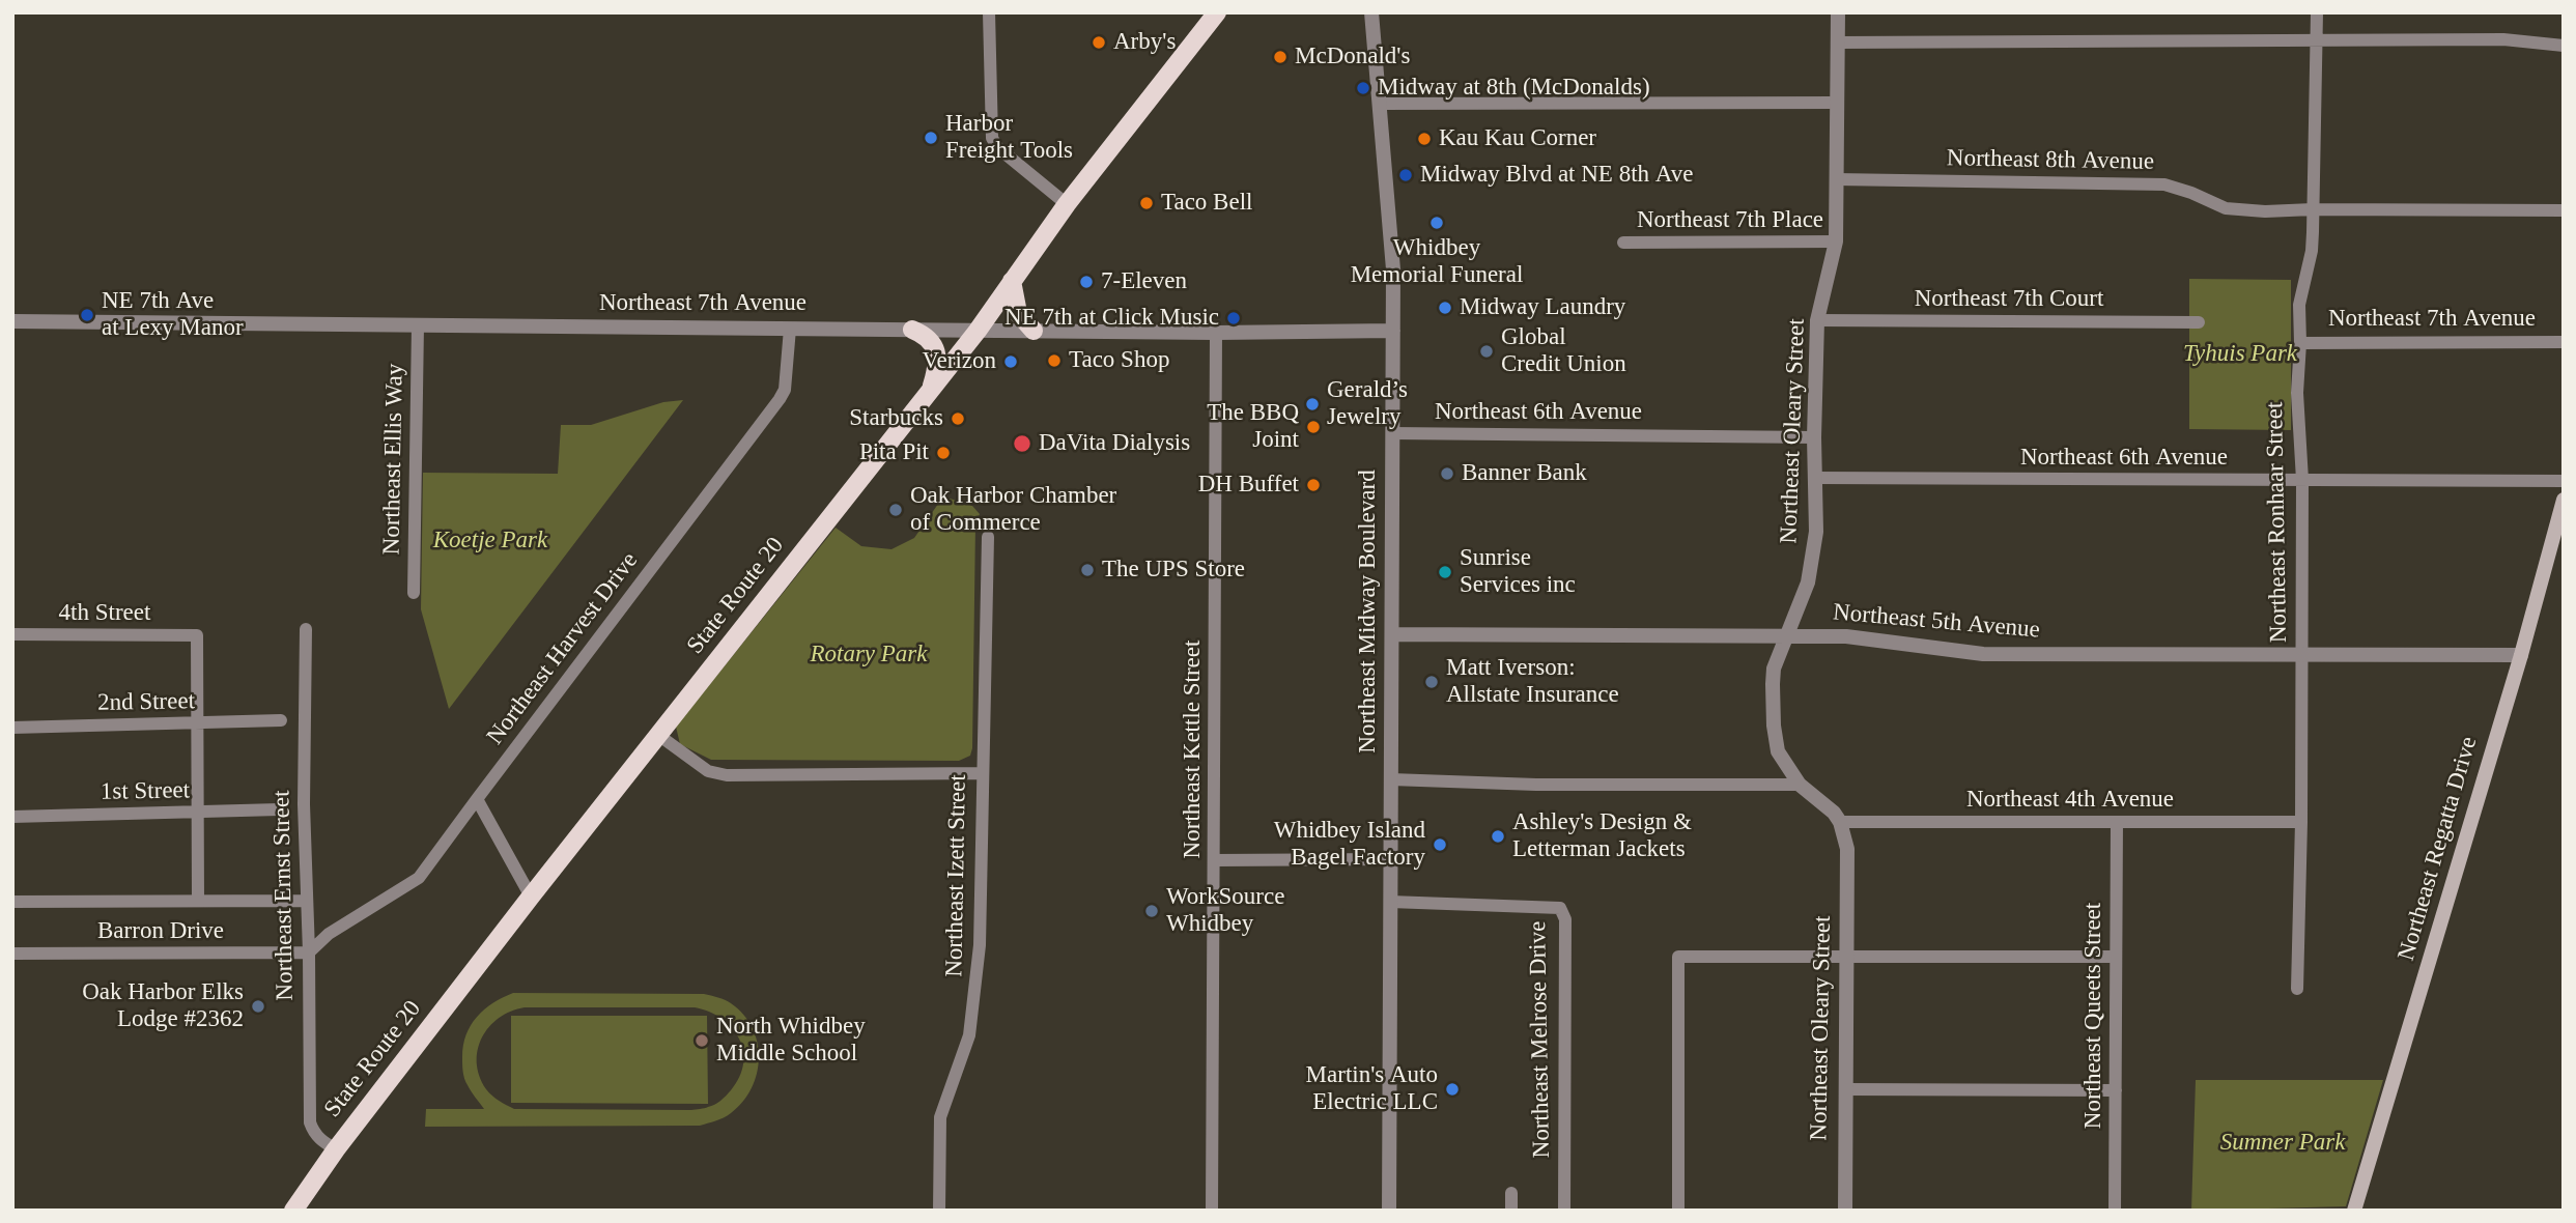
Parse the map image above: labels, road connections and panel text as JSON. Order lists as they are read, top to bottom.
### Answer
{
  "streets": {
    "main road": ["State Route 20", "Northeast Regatta Drive"],
    "street": [
      "Northeast 8th Avenue",
      "Northeast 7th Place",
      "Northeast 7th Court",
      "Northeast 7th Avenue",
      "Northeast 6th Avenue",
      "Northeast Oleary Street",
      "Northeast Ellis Way",
      "Northeast Ronhaar Street",
      "Northeast Midway Boulevard",
      "4th Street",
      "Northeast 5th Avenue",
      "Northeast Harvest Drive",
      "2nd Street",
      "Northeast Kettle Street",
      "1st Street",
      "Northeast 4th Avenue",
      "Northeast Izett Street",
      "Northeast Ernst Street",
      "Barron Drive",
      "Northeast Queets Street",
      "Northeast Melrose Drive"
    ]
  },
  "crossings": [
    ["Northeast 8th Avenue", "Northeast Oleary Street"],
    ["Northeast 8th Avenue", "Northeast Ronhaar Street"],
    ["Northeast 7th Place", "Northeast Oleary Street"],
    ["Northeast 7th Court", "Northeast Oleary Street"],
    ["Northeast 7th Avenue", "Northeast Ellis Way"],
    ["Northeast 7th Avenue", "Northeast Ronhaar Street"],
    ["Northeast 7th Avenue", "State Route 20"],
    ["Northeast 7th Avenue", "Northeast Midway Boulevard"],
    ["Northeast 7th Avenue", "Northeast Harvest Drive"],
    ["Northeast 7th Avenue", "Northeast Kettle Street"],
    ["Northeast 6th Avenue", "Northeast Oleary Street"],
    ["Northeast 6th Avenue", "Northeast Ronhaar Street"],
    ["Northeast 6th Avenue", "Northeast Midway Boulevard"],
    ["Northeast Oleary Street", "Northeast 5th Avenue"],
    ["Northeast Oleary Street", "Northeast 4th Avenue"],
    ["Northeast Ronhaar Street", "Northeast 5th Avenue"],
    ["Northeast Ronhaar Street", "Northeast 4th Avenue"],
    ["State Route 20", "Northeast Ernst Street"],
    ["Northeast Midway Boulevard", "Northeast 5th Avenue"],
    ["Northeast Midway Boulevard", "Northeast Melrose Drive"],
    ["4th Street", "2nd Street"],
    ["Northeast 5th Avenue", "Northeast Regatta Drive"],
    ["Northeast Harvest Drive", "Northeast Ernst Street"],
    ["Northeast Harvest Drive", "Barron Drive"],
    ["Northeast 4th Avenue", "Northeast Queets Street"],
    ["Northeast Ernst Street", "Barron Drive"]
  ],
  "parks": [
    "Tyhuis Park",
    "Koetje Park",
    "Rotary Park",
    "Sumner Park"
  ],
  "places": [
    "Arby's",
    "McDonald's",
    "Midway at 8th (McDonalds)",
    "Harbor Freight Tools",
    "Kau Kau Corner",
    "Midway Blvd at NE 8th Ave",
    "Taco Bell",
    "Whidbey Memorial Funeral",
    "7-Eleven",
    "Midway Laundry",
    "NE 7th Ave at Lexy Manor",
    "NE 7th at Click Music",
    "Global Credit Union",
    "Taco Shop",
    "Verizon",
    "Gerald’s Jewelry",
    "Starbucks",
    "The BBQ Joint",
    "DaVita Dialysis",
    "Pita Pit",
    "Banner Bank",
    "DH Buffet",
    "Oak Harbor Chamber of Commerce",
    "The UPS Store",
    "Sunrise Services inc",
    "Matt Iverson: Allstate Insurance",
    "Ashley's Design & Letterman Jackets",
    "Whidbey Island Bagel Factory",
    "WorkSource Whidbey",
    "Oak Harbor Elks Lodge #2362",
    "North Whidbey Middle School",
    "Martin's Auto Electric LLC"
  ]
}
